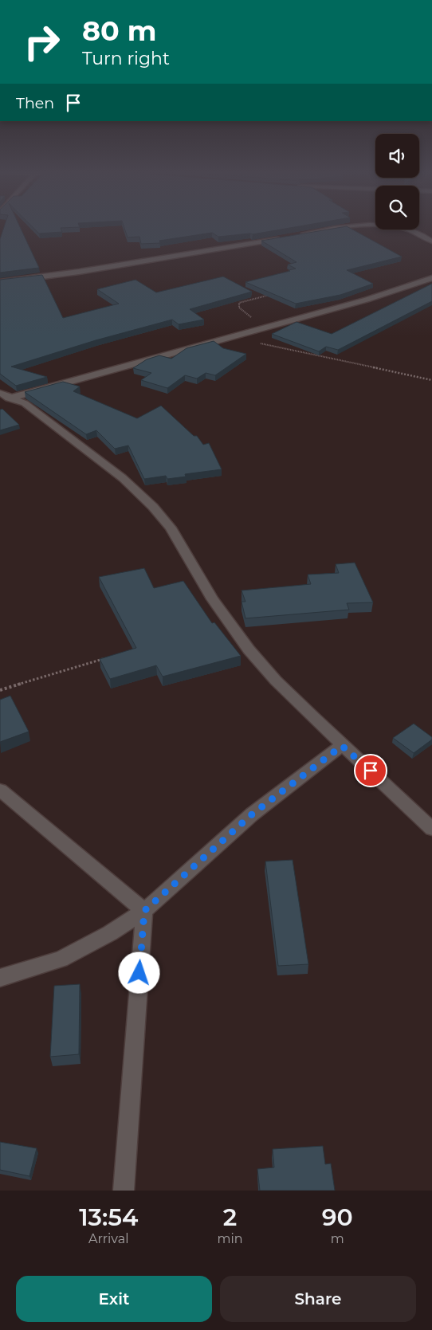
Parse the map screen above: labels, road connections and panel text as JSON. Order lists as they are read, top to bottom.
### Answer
{
  "page": {
    "turn": ["80 m", "Turn right"],
    "then": "Then",
    "eta": [
      "13:54",
      "Arrival",
      "2",
      "min",
      "90",
      "m"
    ],
    "buttons": ["Exit", "Share"]
  }
}
